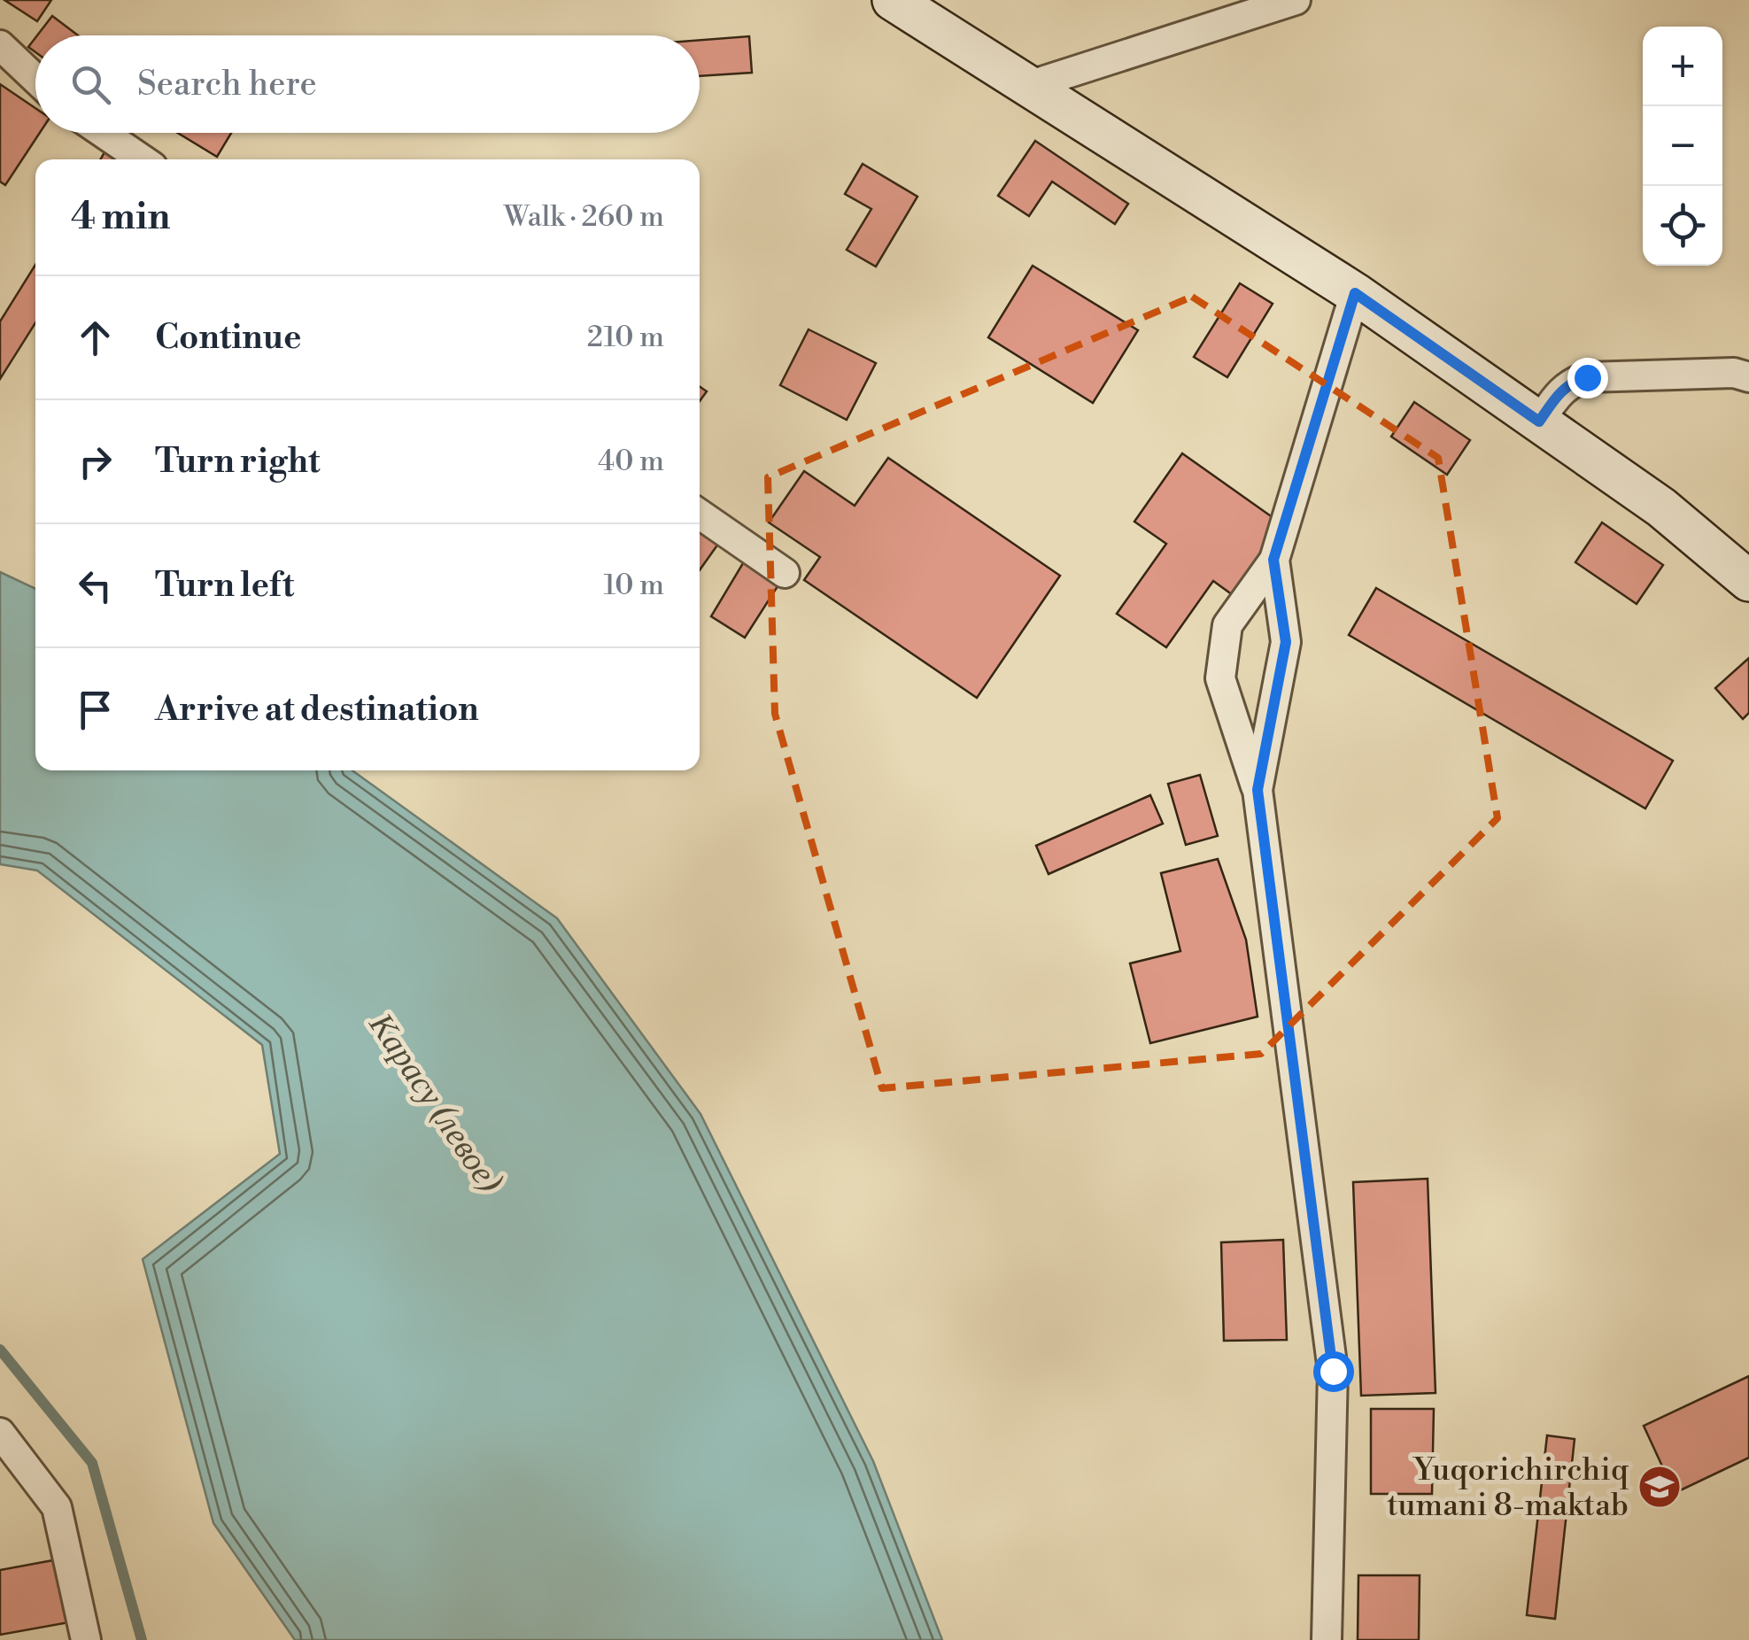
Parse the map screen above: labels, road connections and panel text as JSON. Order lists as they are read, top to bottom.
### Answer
{
  "water": ["Карасу (левое)"],
  "places": {
    "school or university": ["Yuqorichirchiq tumani 8-maktab"]
  },
  "page": {
    "map_buttons": ["+", "−"],
    "search": "Search here",
    "heading": ["4 min", "Walk · 260 m"],
    "list": [
      ["Continue", "210 m"],
      ["Turn right", "40 m"],
      ["Turn left", "10 m"],
      "Arrive at destination"
    ]
  }
}
